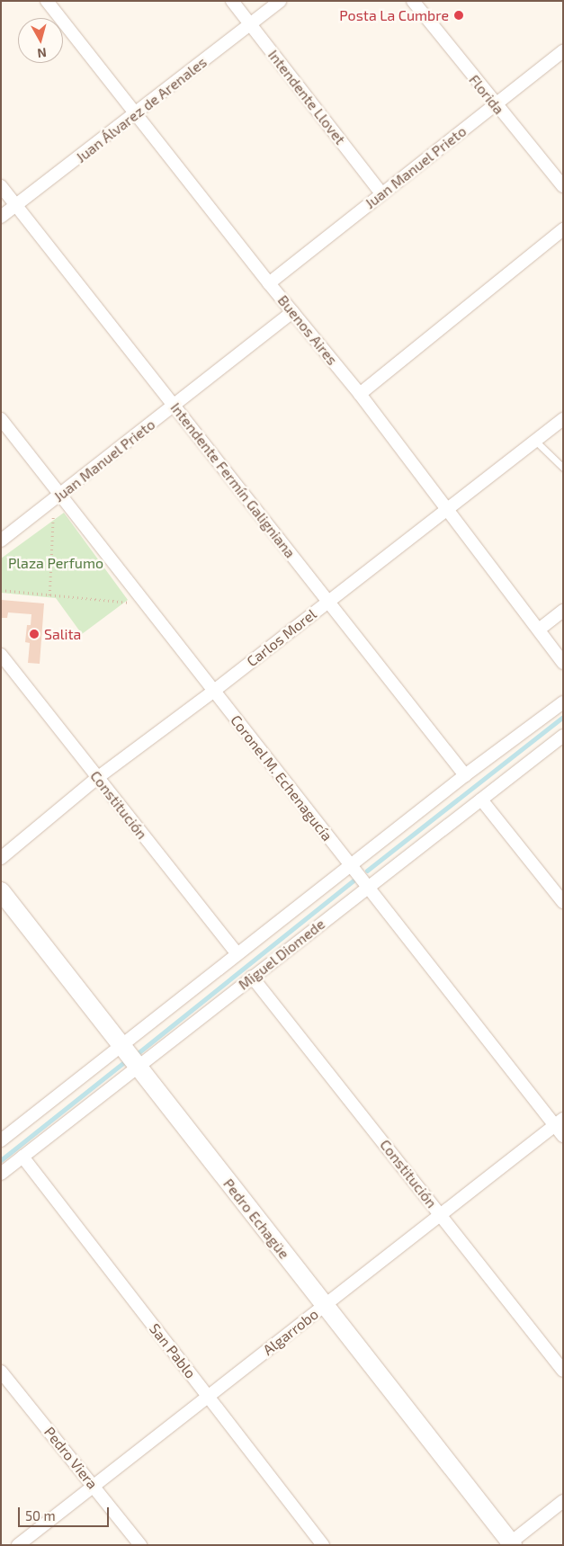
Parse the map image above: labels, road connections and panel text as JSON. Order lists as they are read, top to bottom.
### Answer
{
  "streets": {
    "street": [
      "Florida",
      "Intendente Llovet",
      "Juan Álvarez de Arenales",
      "Juan Manuel Prieto",
      "Buenos Aires",
      "Intendente Fermín Galigniana",
      "Carlos Morel",
      "Coronel M. Echenagucía",
      "Constitución",
      "Miguel Diomede",
      "Pedro Echagüe",
      "Algarrobo",
      "San Pablo",
      "Pedro Viera"
    ]
  },
  "crossings": [
    ["Florida", "Juan Manuel Prieto"],
    ["Intendente Llovet", "Juan Álvarez de Arenales"],
    ["Intendente Llovet", "Juan Manuel Prieto"],
    ["Juan Álvarez de Arenales", "Buenos Aires"],
    ["Juan Álvarez de Arenales", "Intendente Fermín Galigniana"],
    ["Juan Manuel Prieto", "Buenos Aires"],
    ["Juan Manuel Prieto", "Intendente Fermín Galigniana"],
    ["Juan Manuel Prieto", "Coronel M. Echenagucía"],
    ["Buenos Aires", "Carlos Morel"],
    ["Intendente Fermín Galigniana", "Carlos Morel"],
    ["Intendente Fermín Galigniana", "Miguel Diomede"],
    ["Carlos Morel", "Coronel M. Echenagucía"],
    ["Carlos Morel", "Constitución"],
    ["Coronel M. Echenagucía", "Miguel Diomede"],
    ["Coronel M. Echenagucía", "Algarrobo"],
    ["Constitución", "Miguel Diomede"],
    ["Constitución", "Algarrobo"],
    ["Miguel Diomede", "Pedro Echagüe"],
    ["Miguel Diomede", "San Pablo"],
    ["Pedro Echagüe", "Algarrobo"],
    ["Algarrobo", "San Pablo"],
    ["Algarrobo", "Pedro Viera"]
  ],
  "parks": ["Plaza Perfumo"],
  "places": ["Posta La Cumbre", "Salita"],
  "scale_bar": "50 m",
  "north": "bottom"
}
